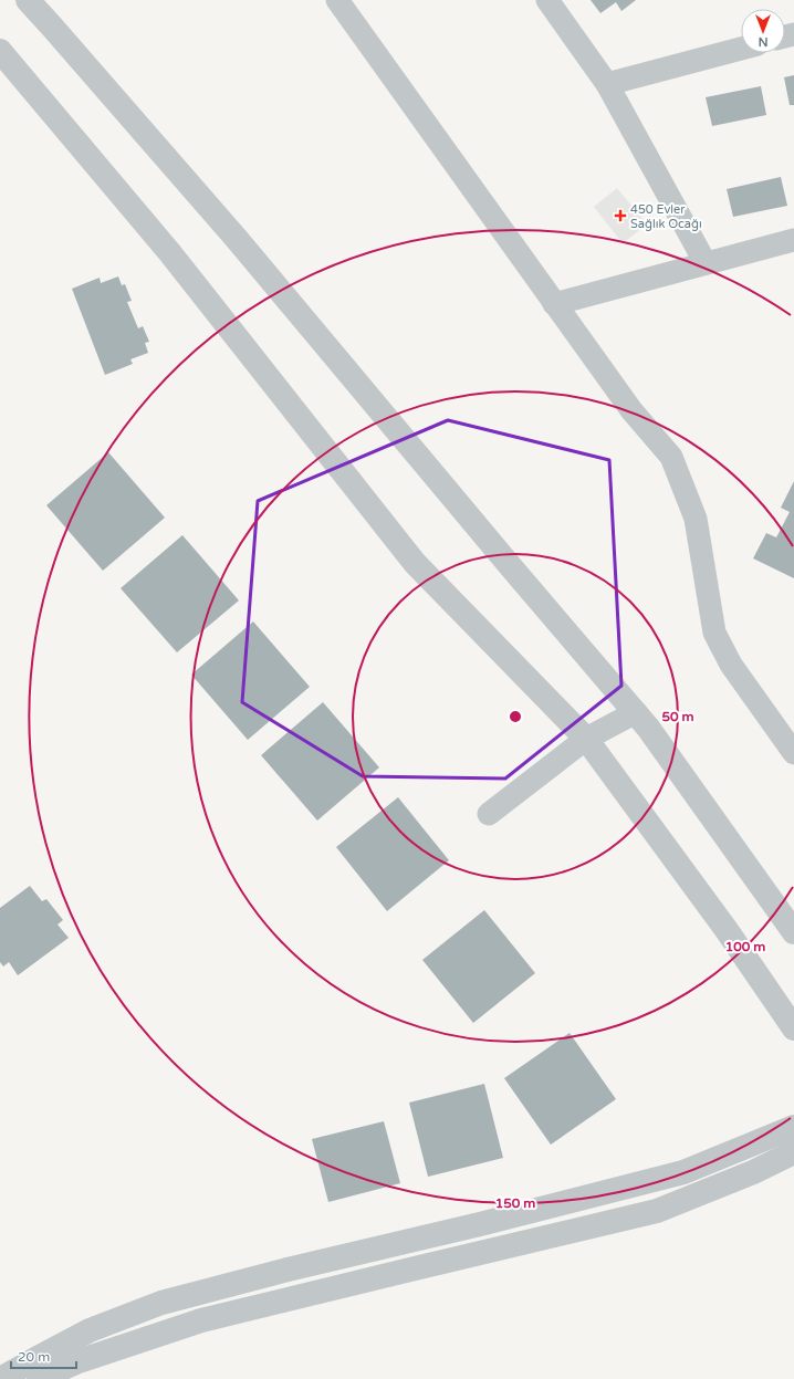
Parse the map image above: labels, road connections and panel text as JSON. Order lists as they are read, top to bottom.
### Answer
{
  "places": {
    "health": ["450 Evler Sağlık Ocağı"]
  },
  "scale_bar": "20 m",
  "north": "bottom",
  "rings": ["50 m", "100 m", "150 m"]
}
